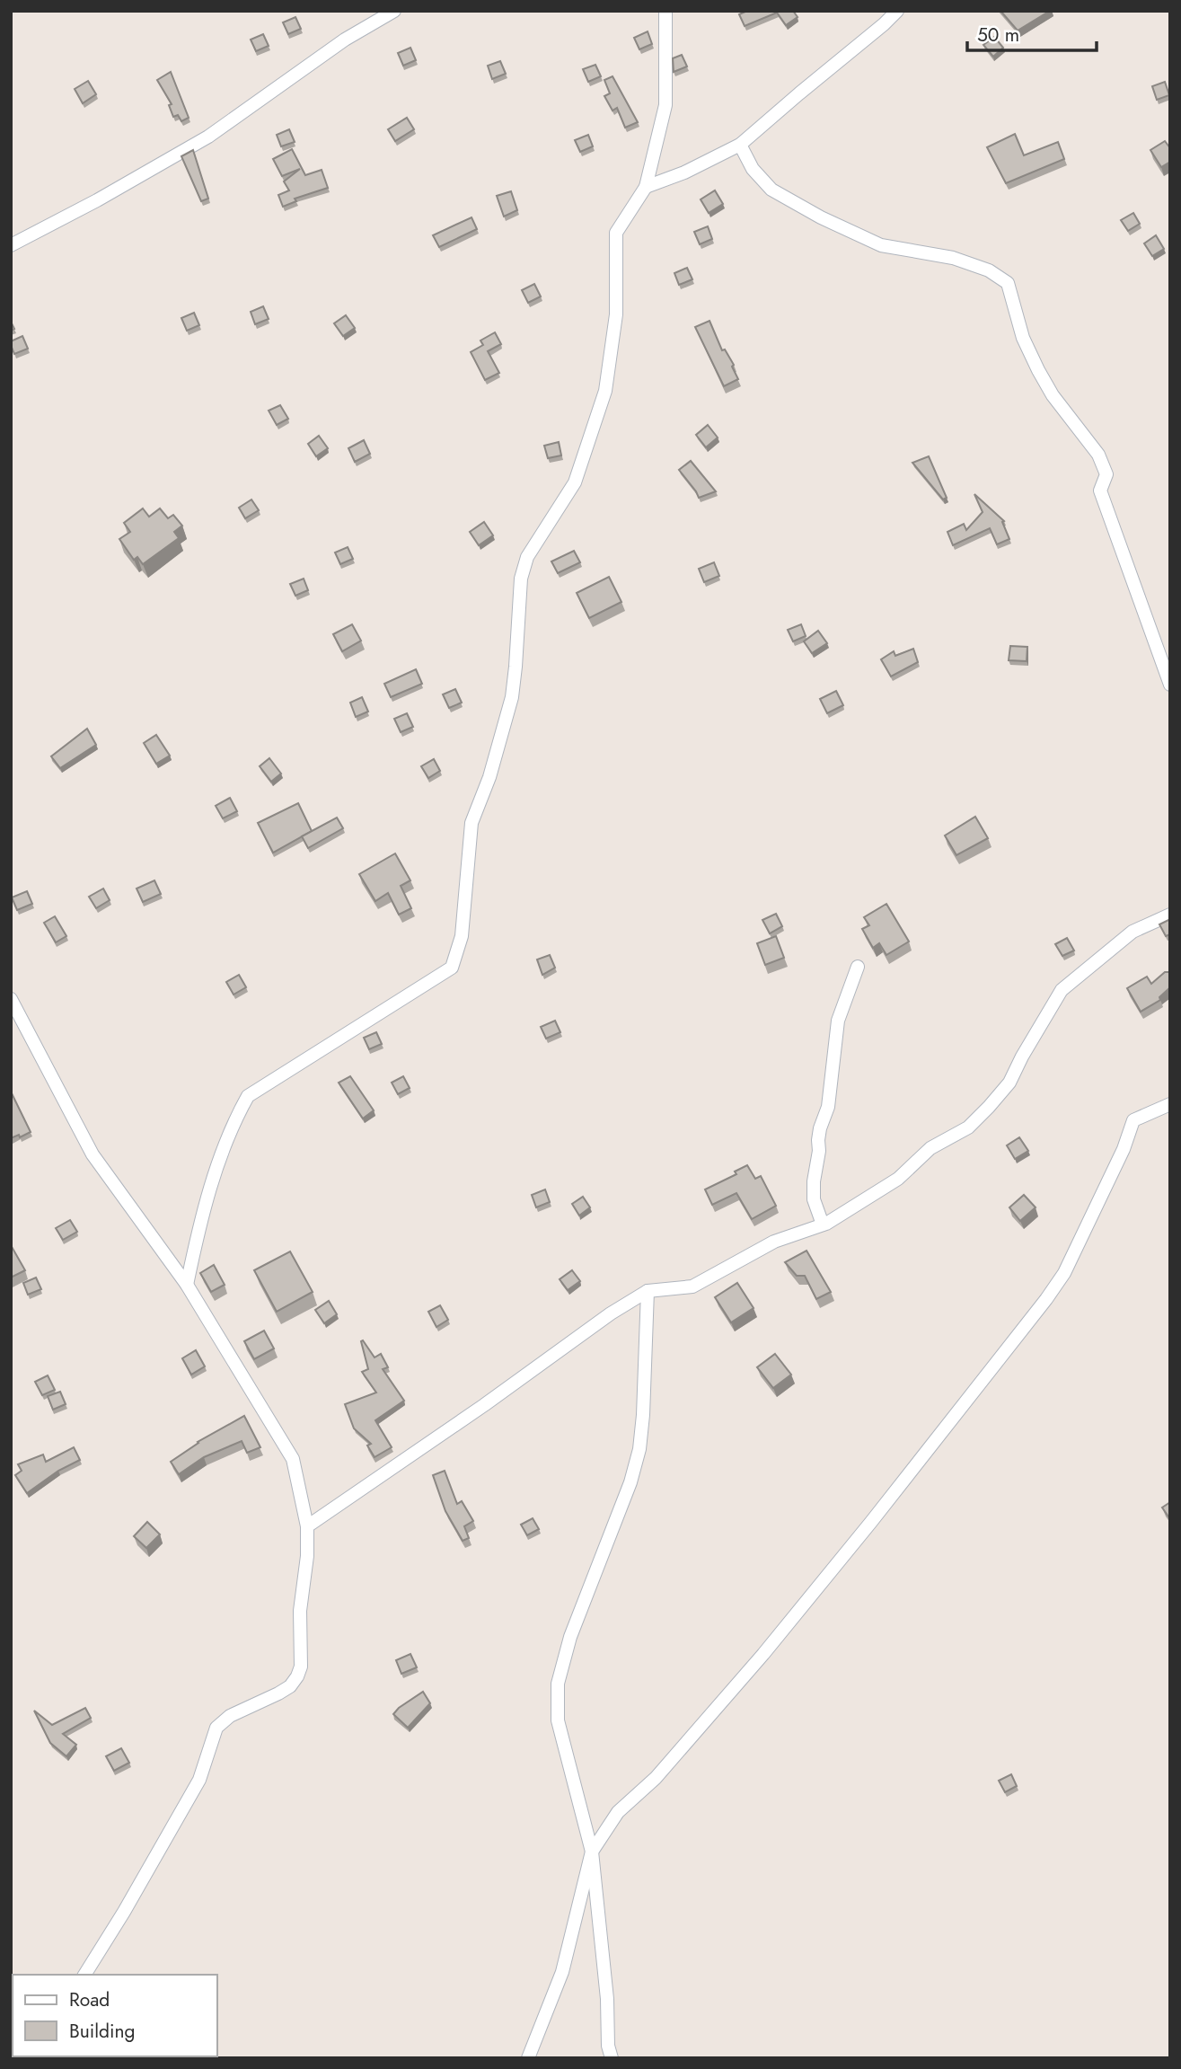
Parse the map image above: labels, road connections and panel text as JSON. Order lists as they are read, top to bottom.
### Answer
{
  "legend": ["Road", "Building"],
  "scale_bar": "50 m"
}
